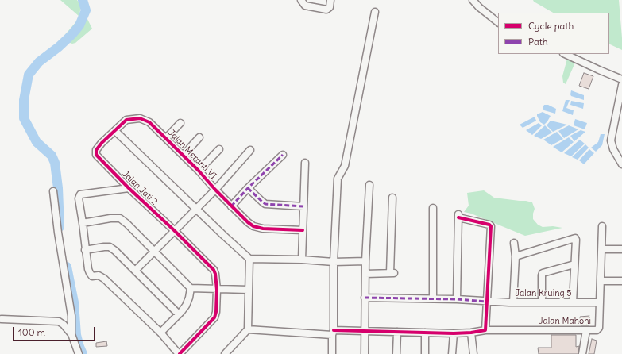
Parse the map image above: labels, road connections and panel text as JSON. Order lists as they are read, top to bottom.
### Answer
{
  "streets": {
    "street": [
      "Jalan Meranti VI",
      "Jalan Jati 2",
      "Jalan Kruing 5",
      "Jalan Mahoni"
    ]
  },
  "crossings": [
    ["Jalan Meranti VI", "Jalan Jati 2"],
    ["Jalan Kruing 5", "Jalan Mahoni"]
  ],
  "legend": ["Cycle path", "Path"],
  "scale_bar": "100 m"
}
